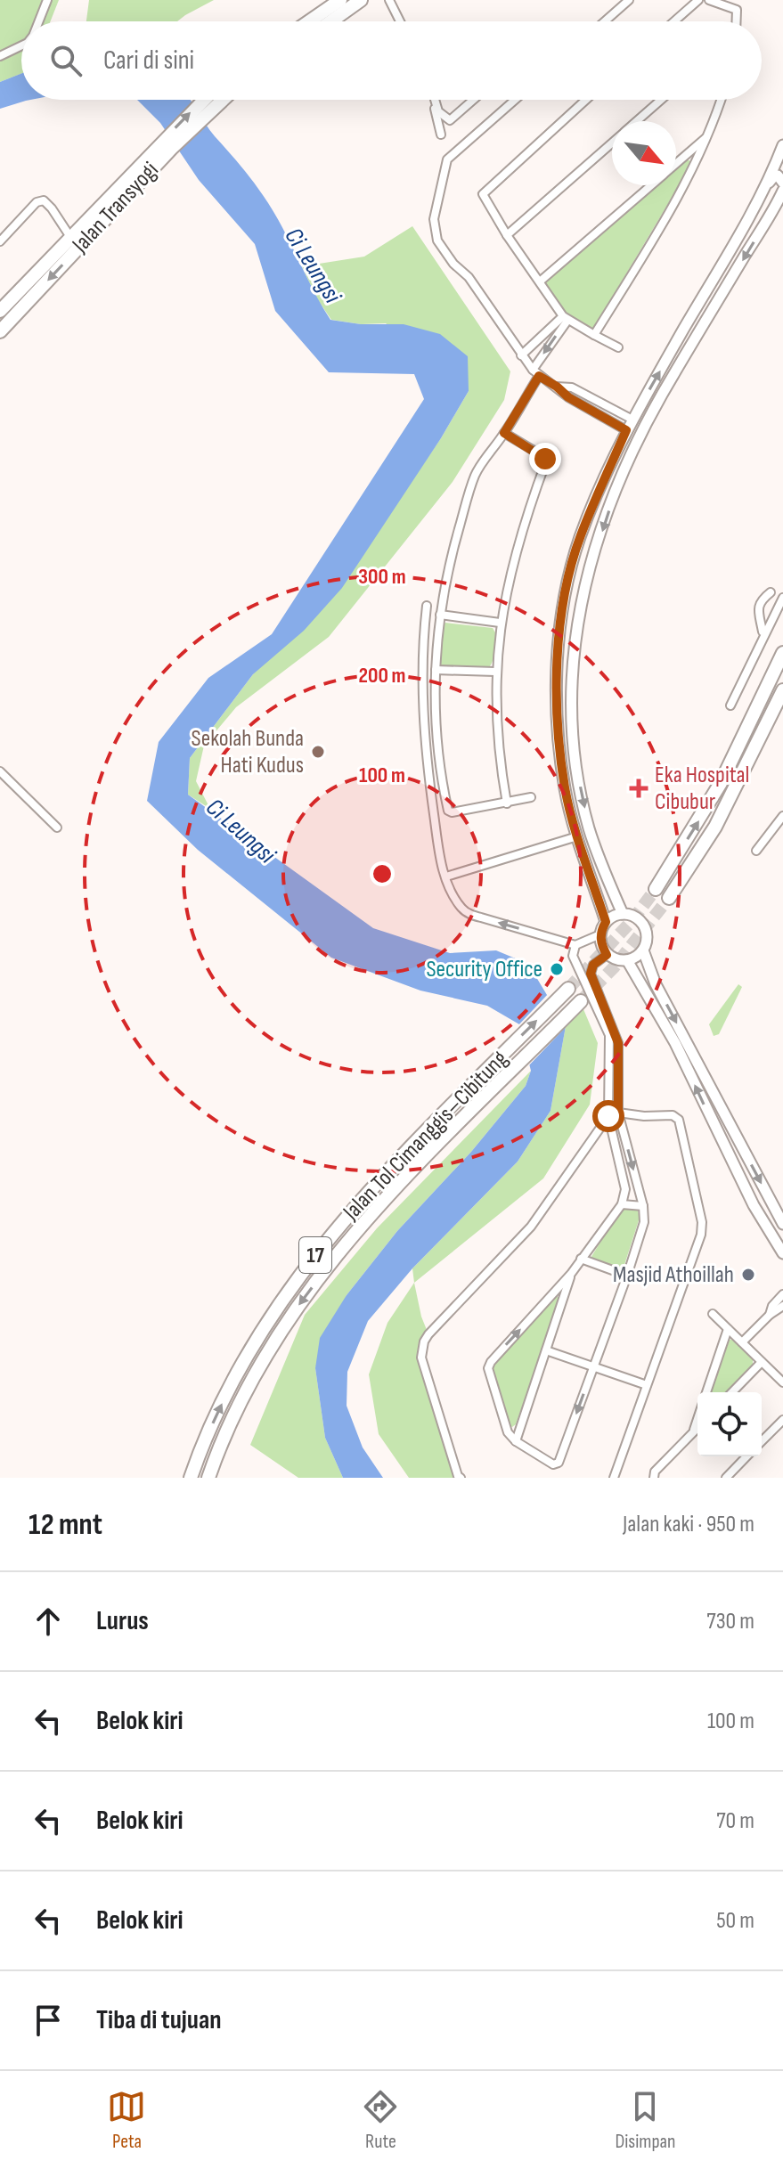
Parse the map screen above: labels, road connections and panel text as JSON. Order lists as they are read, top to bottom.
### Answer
{
  "streets": {
    "highway": ["Jalan Transyogi", "Jalan Tol Cimanggis–Cibitung", "17"]
  },
  "water": ["Ci Leungsi"],
  "places": {
    "other": ["Sekolah Bunda Hati Kudus", "Security Office", "Masjid Athoillah"],
    "health": ["Eka Hospital Cibubur"]
  },
  "north": "bottom right",
  "page": {
    "search": "Cari di sini",
    "heading": ["12 mnt", "Jalan kaki · 950 m"],
    "list": [
      ["Lurus", "730 m"],
      ["Belok kiri", "100 m"],
      ["Belok kiri", "70 m"],
      ["Belok kiri", "50 m"],
      "Tiba di tujuan"
    ],
    "nav": ["Peta", "Rute", "Disimpan"]
  },
  "rings": ["300 m", "200 m", "100 m"]
}
